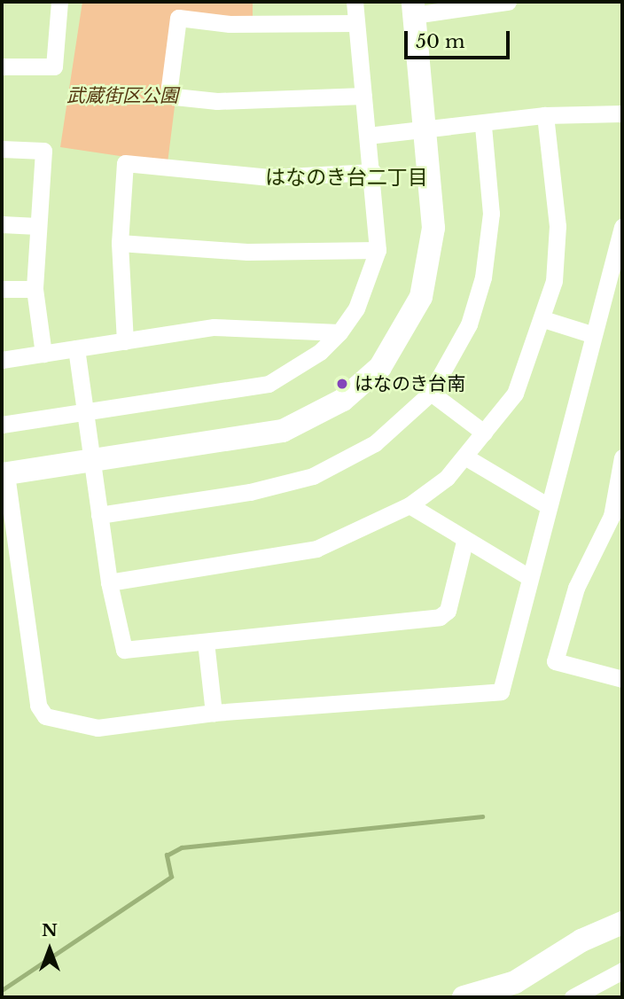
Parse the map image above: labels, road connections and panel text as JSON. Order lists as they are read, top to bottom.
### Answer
{
  "districts": ["はなのき台二丁目"],
  "parks": ["武蔵街区公園"],
  "places": ["はなのき台南"],
  "scale_bar": "50 m",
  "north": "top"
}
